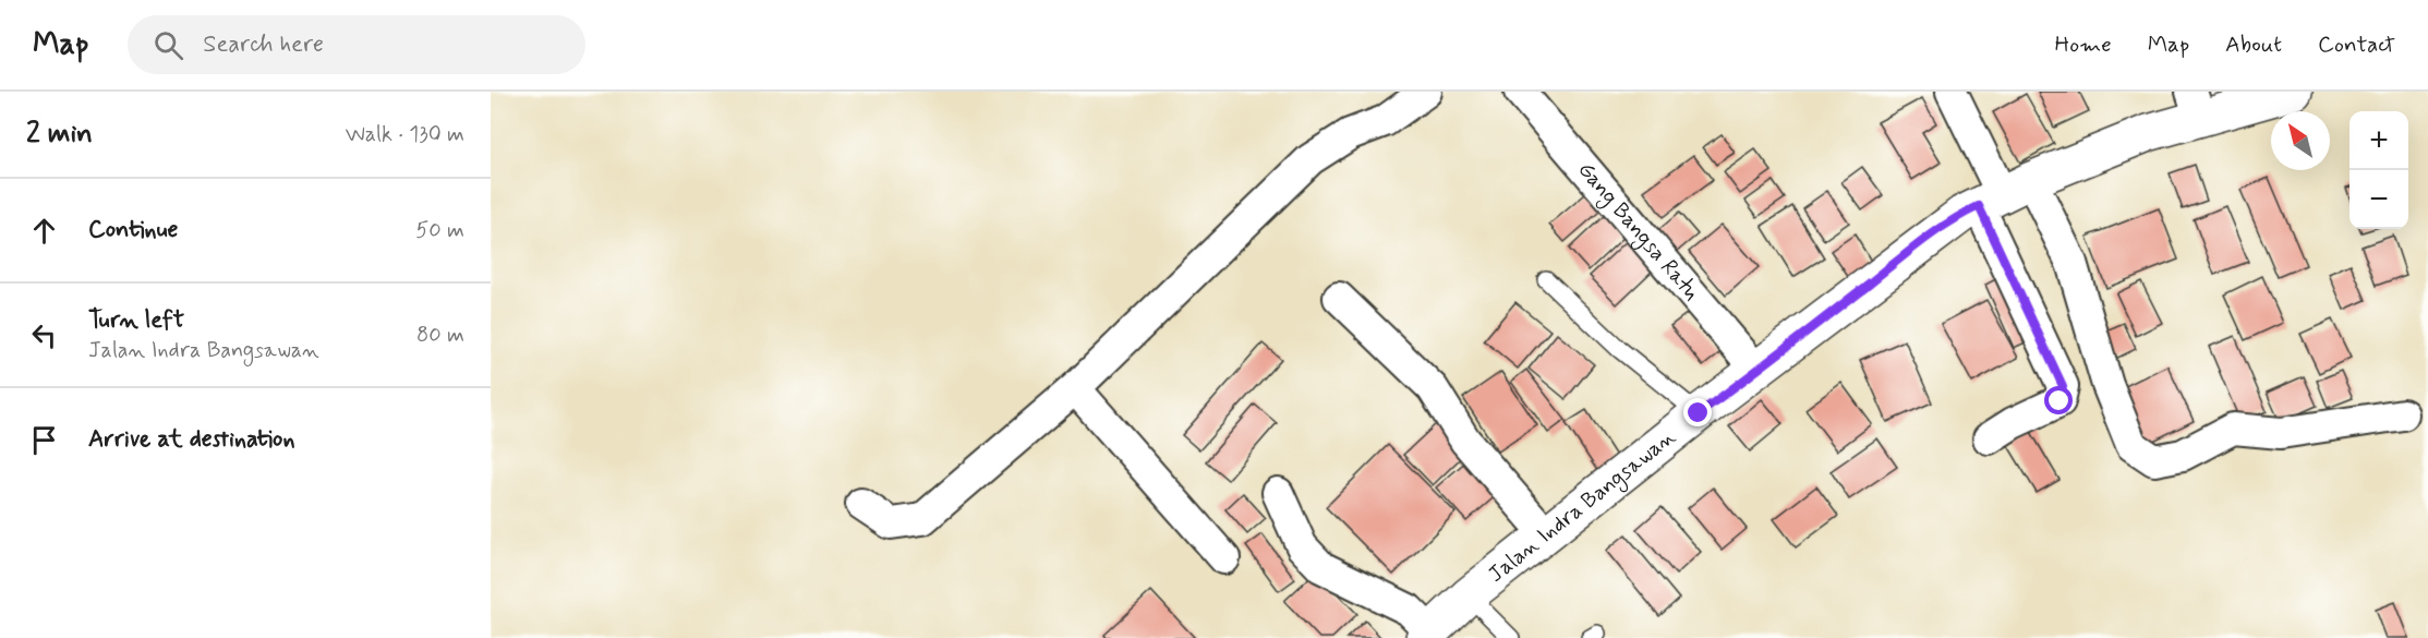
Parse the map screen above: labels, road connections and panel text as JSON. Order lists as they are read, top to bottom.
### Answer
{
  "streets": {
    "street": ["Gang Bangsa Ratu", "Jalan Indra Bangsawan"]
  },
  "crossings": [
    ["Gang Bangsa Ratu", "Jalan Indra Bangsawan"]
  ],
  "north": "top left",
  "page": {
    "header": "Map",
    "search": "Search here",
    "nav": [
      "Home",
      "Map",
      "About",
      "Contact"
    ],
    "heading": ["2 min", "Walk · 130 m"],
    "map_buttons": ["+", "−"],
    "list": [
      ["Continue", "50 m"],
      ["Turn left", "Jalan Indra Bangsawan", "80 m"],
      "Arrive at destination"
    ]
  }
}
